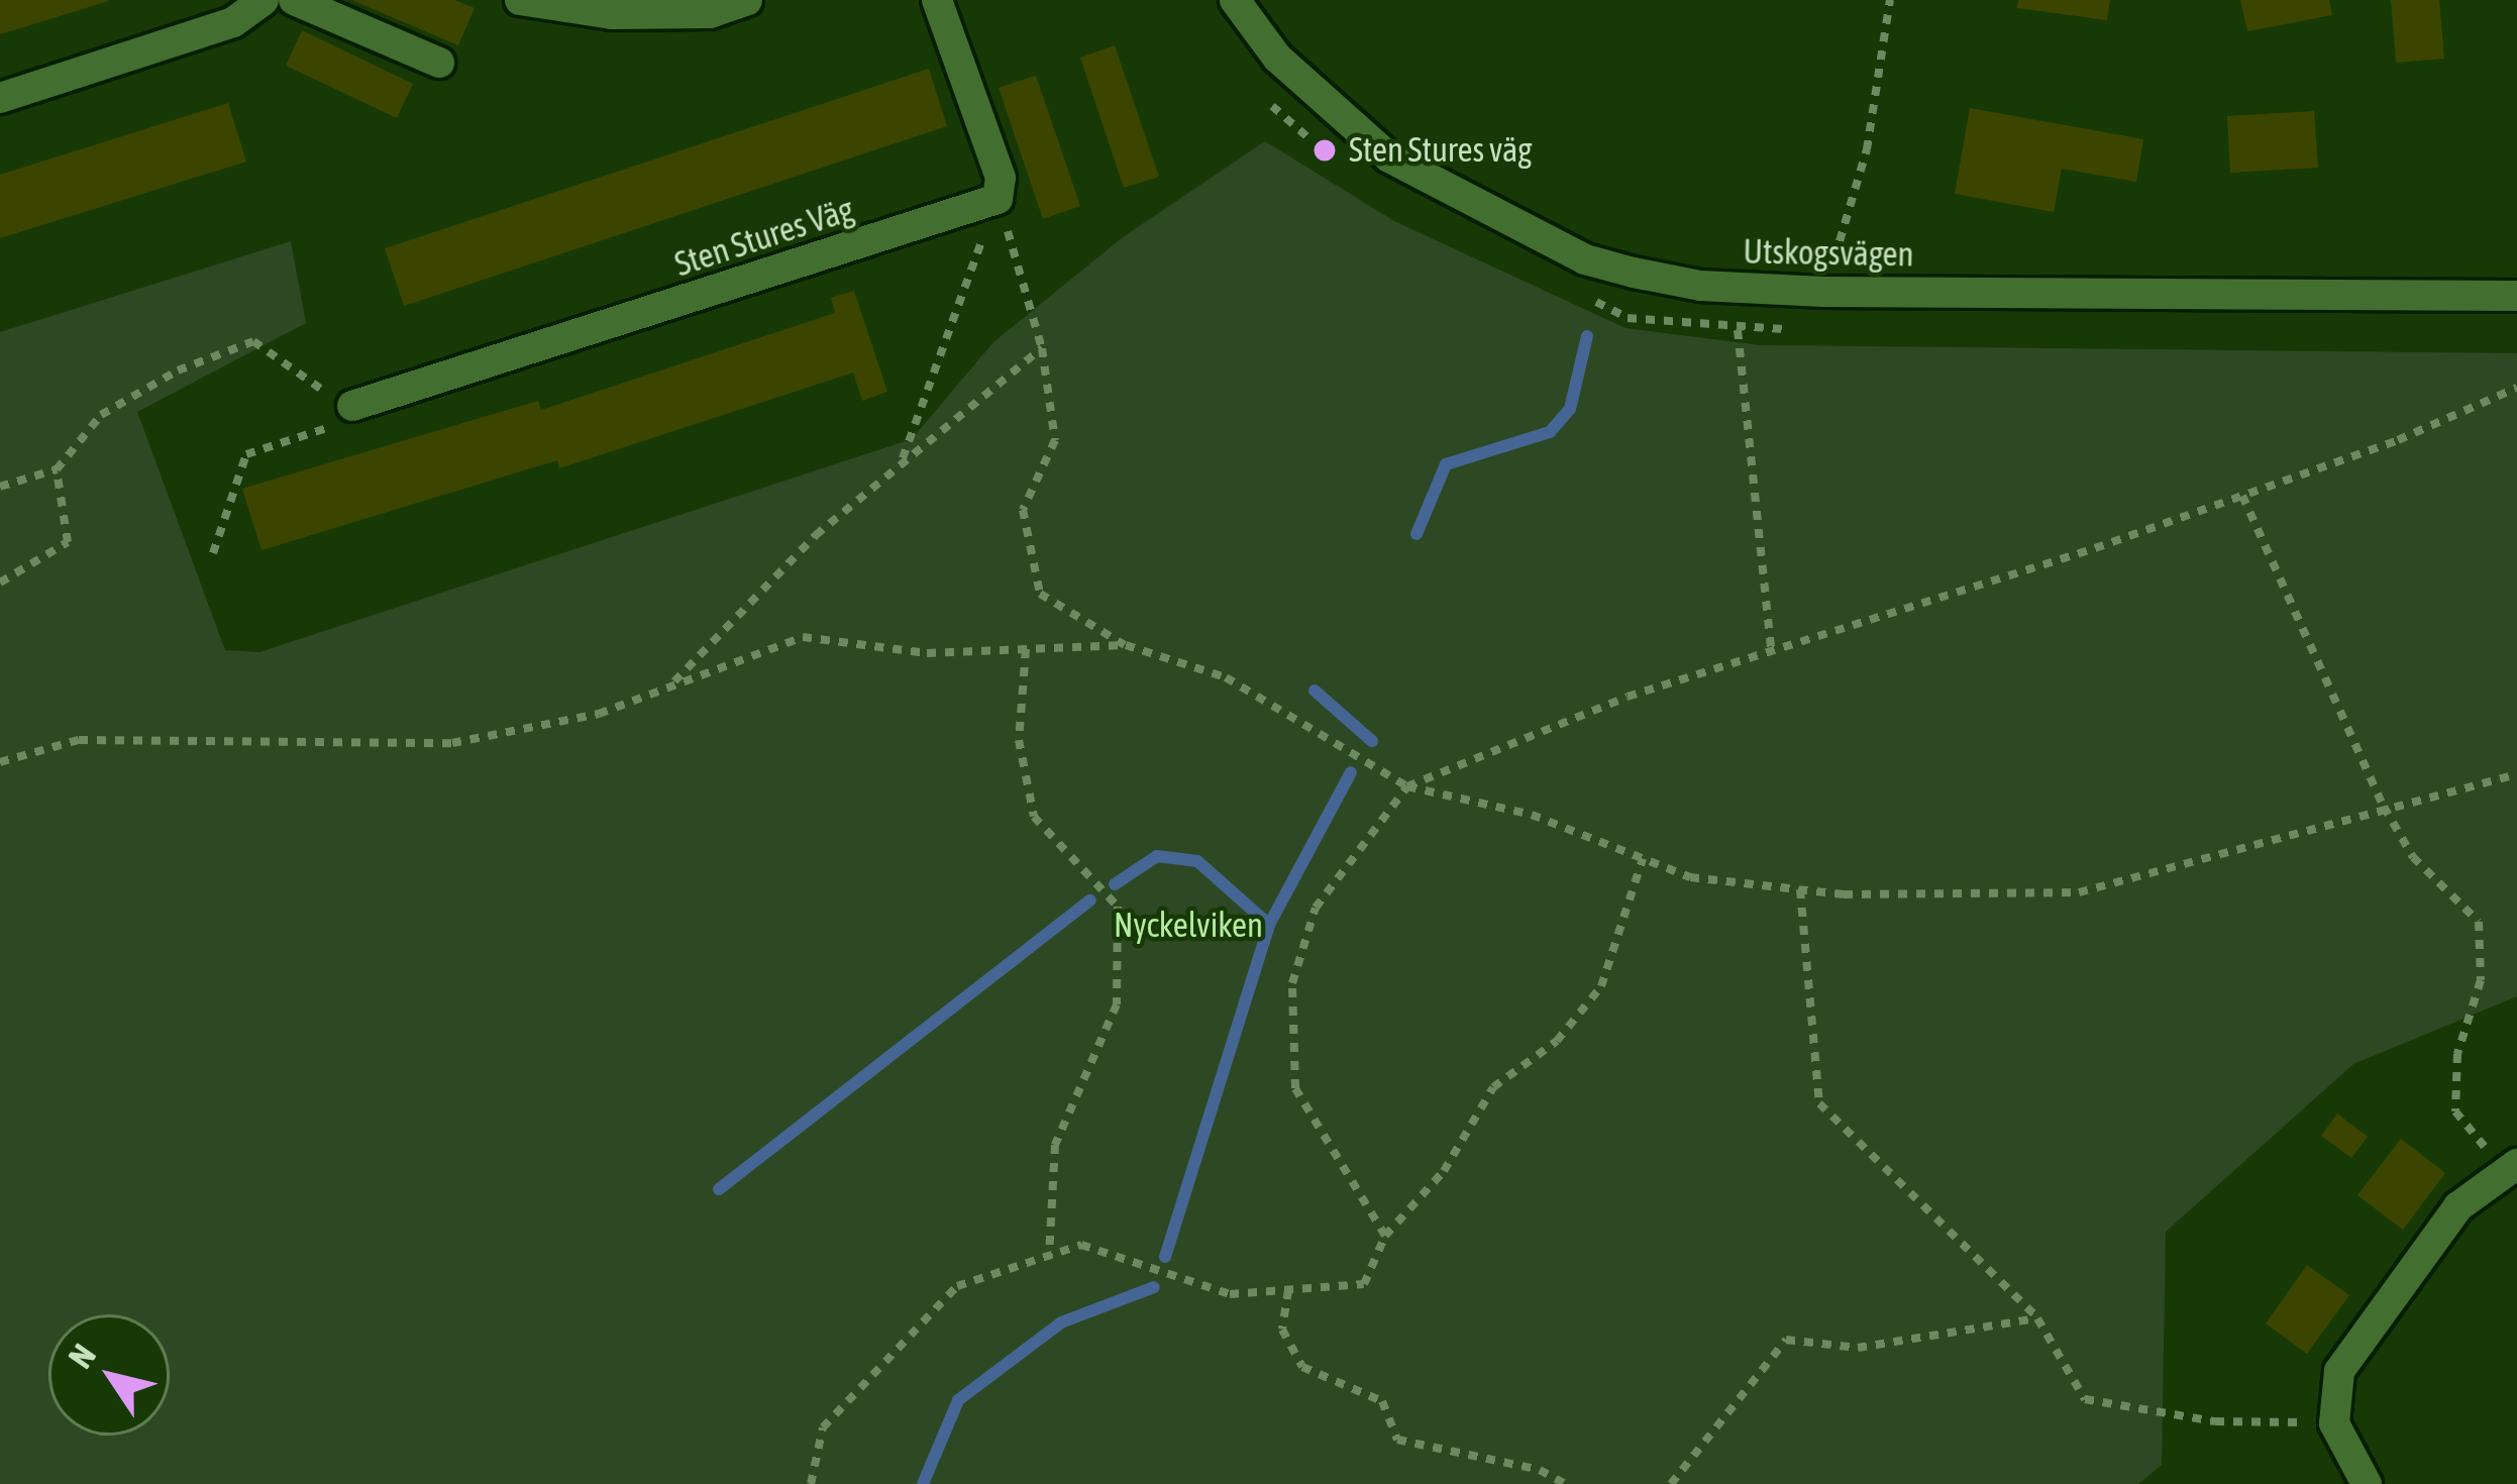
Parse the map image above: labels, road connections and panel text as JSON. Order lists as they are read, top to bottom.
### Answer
{
  "streets": {
    "street": ["Sten Stures Väg", "Utskogsvägen"]
  },
  "parks": ["Nyckelviken"],
  "places": ["Sten Stures väg"],
  "north": "top left"
}
